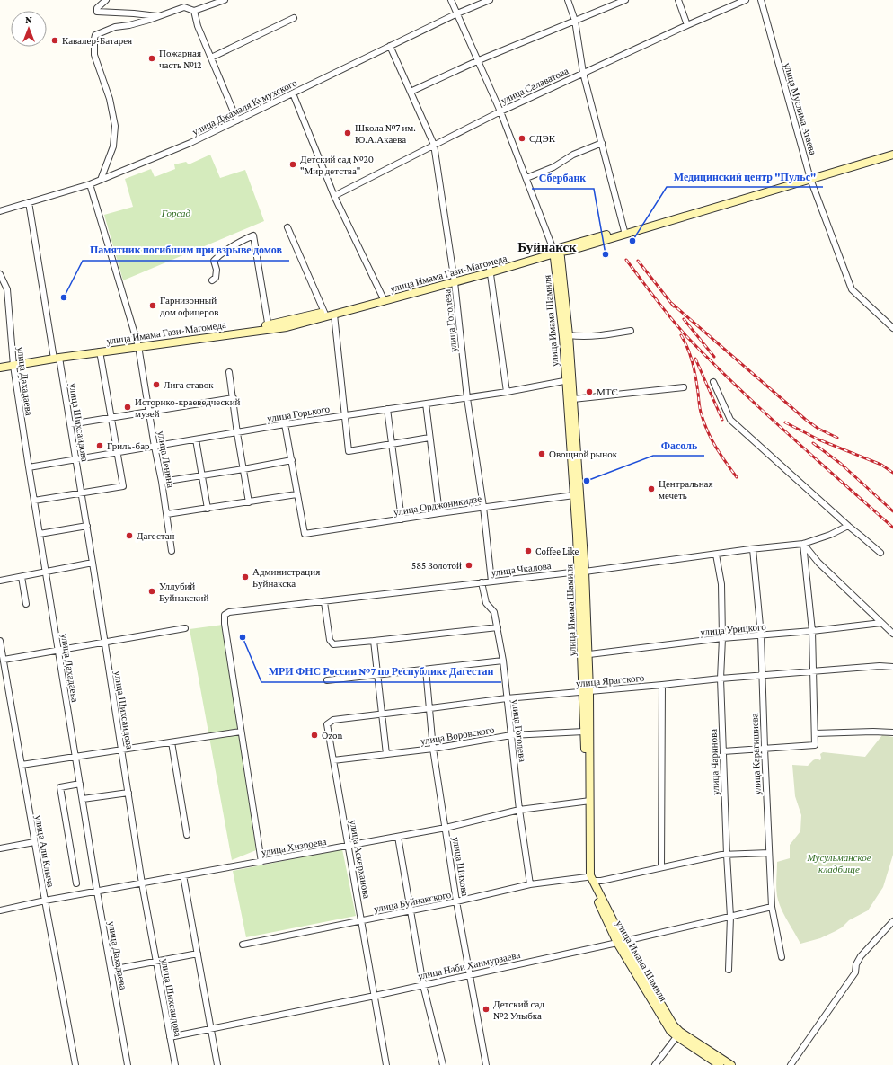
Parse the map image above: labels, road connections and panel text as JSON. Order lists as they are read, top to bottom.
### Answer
{
  "streets": {
    "main road": ["улица Имама Гази-Магомеда", "улица Имама Шамиля"],
    "street": [
      "улица Салаватова",
      "улица Джамаля Кумухского",
      "улица Муслима Атаева",
      "улица Гоголева",
      "улица Дахадаева",
      "улица Горького",
      "улица Шихсаидова",
      "улица Ленина",
      "улица Орджоникидзе",
      "улица Чкалова",
      "улица Урицкого",
      "улица Ярагского",
      "улица Воровского",
      "улица Карагишиева",
      "улица Чаринова",
      "улица Хизроева",
      "улица Али Клыча",
      "улица Аскерханова",
      "улица Шихова",
      "улица Буйнакского",
      "улица Наби Ханмурзаева"
    ]
  },
  "crossings": [
    ["улица Салаватова", "улица Гоголева"],
    ["улица Салаватова", "улица Имама Шамиля"],
    ["улица Джамаля Кумухского", "улица Гоголева"],
    ["улица Джамаля Кумухского", "улица Имама Шамиля"],
    ["улица Джамаля Кумухского", "улица Шихсаидова"],
    ["улица Джамаля Кумухского", "улица Ленина"],
    ["улица Муслима Атаева", "улица Имама Гази-Магомеда"],
    ["улица Имама Гази-Магомеда", "улица Гоголева"],
    ["улица Имама Гази-Магомеда", "улица Имама Шамиля"],
    ["улица Имама Гази-Магомеда", "улица Дахадаева"],
    ["улица Имама Гази-Магомеда", "улица Шихсаидова"],
    ["улица Имама Гази-Магомеда", "улица Ленина"],
    ["улица Гоголева", "улица Горького"],
    ["улица Гоголева", "улица Орджоникидзе"],
    ["улица Гоголева", "улица Чкалова"],
    ["улица Гоголева", "улица Ярагского"],
    ["улица Гоголева", "улица Воровского"],
    ["улица Гоголева", "улица Хизроева"],
    ["улица Гоголева", "улица Буйнакского"],
    ["улица Имама Шамиля", "улица Горького"],
    ["улица Имама Шамиля", "улица Орджоникидзе"],
    ["улица Имама Шамиля", "улица Чкалова"],
    ["улица Имама Шамиля", "улица Урицкого"],
    ["улица Имама Шамиля", "улица Ярагского"],
    ["улица Имама Шамиля", "улица Воровского"],
    ["улица Имама Шамиля", "улица Хизроева"],
    ["улица Имама Шамиля", "улица Буйнакского"],
    ["улица Имама Шамиля", "улица Наби Ханмурзаева"],
    ["улица Дахадаева", "улица Горького"],
    ["улица Дахадаева", "улица Хизроева"],
    ["улица Горького", "улица Шихсаидова"],
    ["улица Горького", "улица Ленина"],
    ["улица Шихсаидова", "улица Хизроева"],
    ["улица Шихсаидова", "улица Наби Ханмурзаева"],
    ["улица Чкалова", "улица Карагишиева"],
    ["улица Чкалова", "улица Чаринова"],
    ["улица Урицкого", "улица Карагишиева"],
    ["улица Урицкого", "улица Чаринова"],
    ["улица Ярагского", "улица Карагишиева"],
    ["улица Ярагского", "улица Чаринова"],
    ["улица Ярагского", "улица Аскерханова"],
    ["улица Ярагского", "улица Шихова"],
    ["улица Воровского", "улица Аскерханова"],
    ["улица Воровского", "улица Шихова"],
    ["улица Карагишиева", "улица Буйнакского"],
    ["улица Карагишиева", "улица Наби Ханмурзаева"],
    ["улица Чаринова", "улица Буйнакского"],
    ["улица Чаринова", "улица Наби Ханмурзаева"],
    ["улица Хизроева", "улица Али Клыча"],
    ["улица Хизроева", "улица Аскерханова"],
    ["улица Хизроева", "улица Шихова"],
    ["улица Аскерханова", "улица Буйнакского"],
    ["улица Аскерханова", "улица Наби Ханмурзаева"],
    ["улица Шихова", "улица Буйнакского"],
    ["улица Шихова", "улица Наби Ханмурзаева"]
  ],
  "districts": ["Буйнакск"],
  "parks": ["Горсад", "Мусульманское кладбище"],
  "places": [
    "Кавалер-Батарея",
    "Пожарная часть №12",
    "Школа №7 им. Ю.А.Акаева",
    "СДЭК",
    "Детский сад №20 \"Мир детства\"",
    "Медицинский центр \"Пульс\"",
    "Сбербанк",
    "Памятник погибшим при взрыве домов",
    "Гарнизонный дом офицеров",
    "Лига ставок",
    "МТС",
    "Историко-краеведческий музей",
    "Гриль-бар",
    "Овощной рынок",
    "Фасоль",
    "Центральная мечеть",
    "Дагестан",
    "Coffee Like",
    "585 Золотой",
    "Администрация Буйнакска",
    "Уллубий Буйнакский",
    "МРИ ФНС России №7 по Республике Дагестан",
    "Ozon",
    "Детский сад №2 Улыбка"
  ],
  "north": "top"
}
